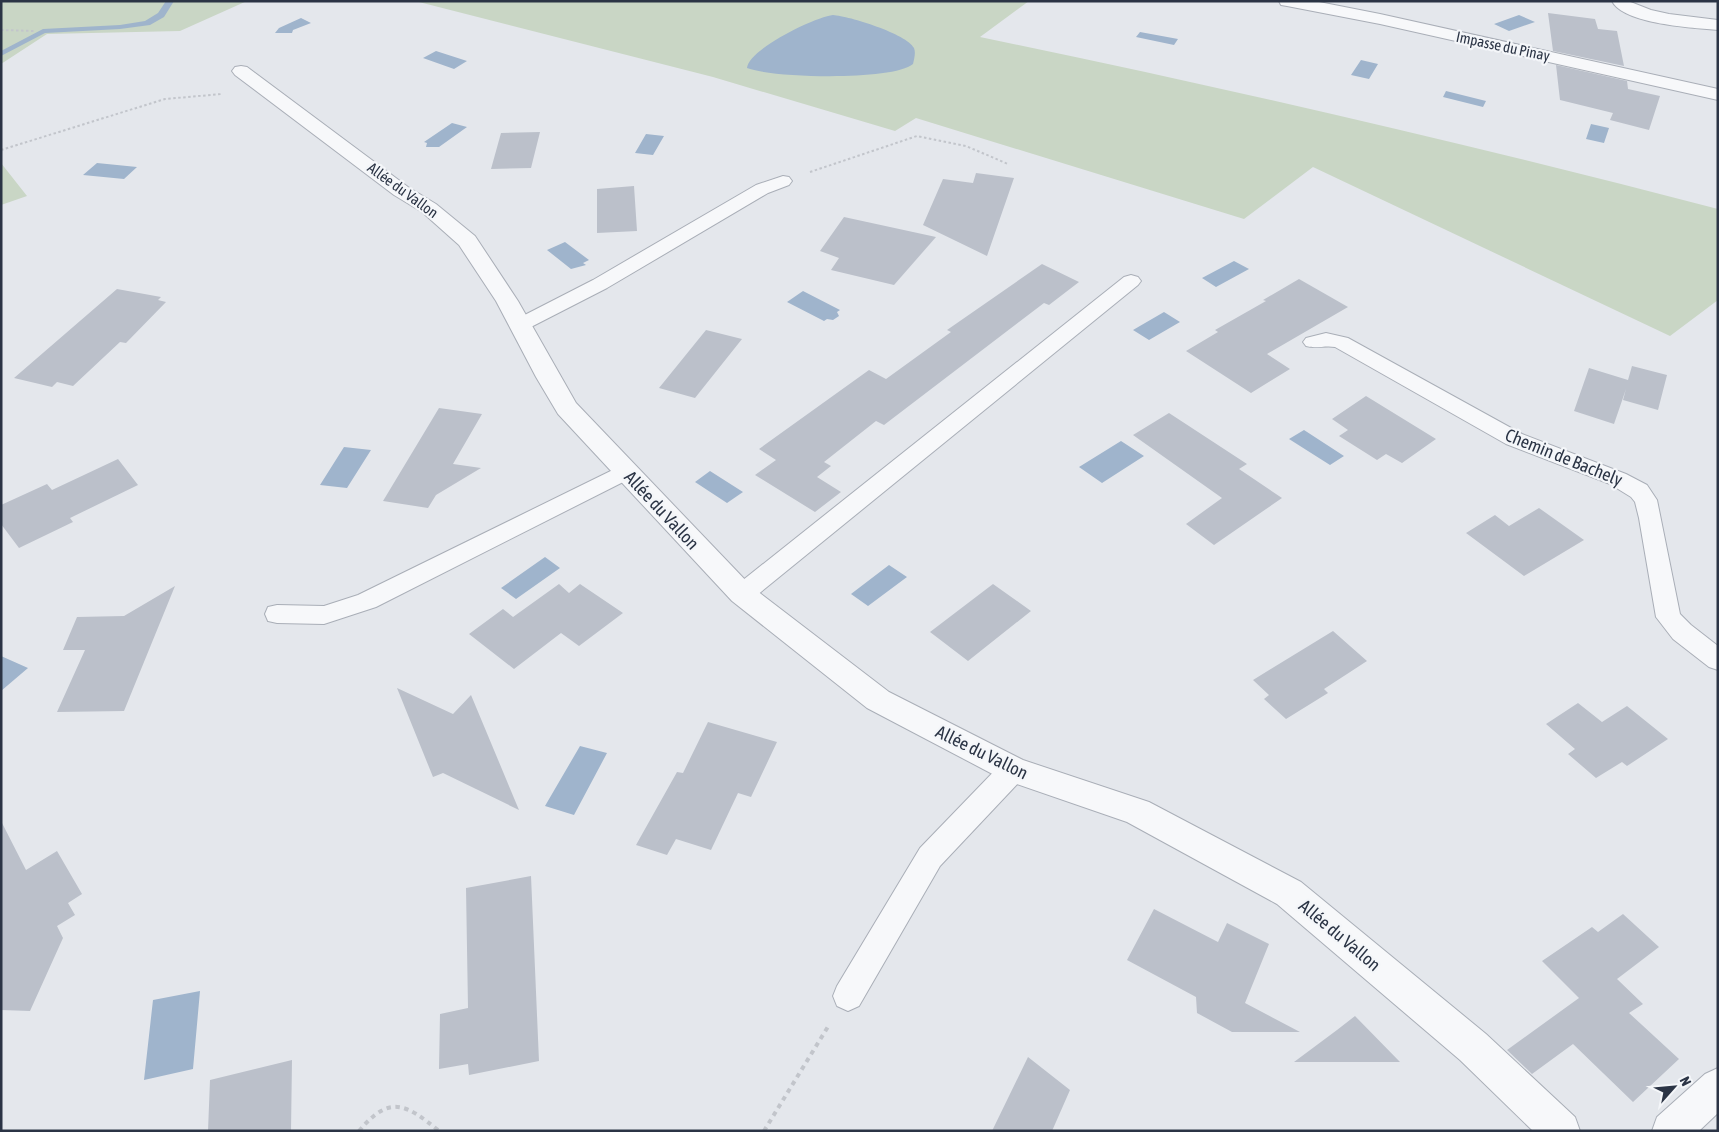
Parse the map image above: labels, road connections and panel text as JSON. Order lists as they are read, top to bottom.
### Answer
{
  "streets": {
    "street": ["Impasse du Pinay", "Allée du Vallon"],
    "lane": ["Chemin de Bachely"]
  },
  "north": "top right"
}
